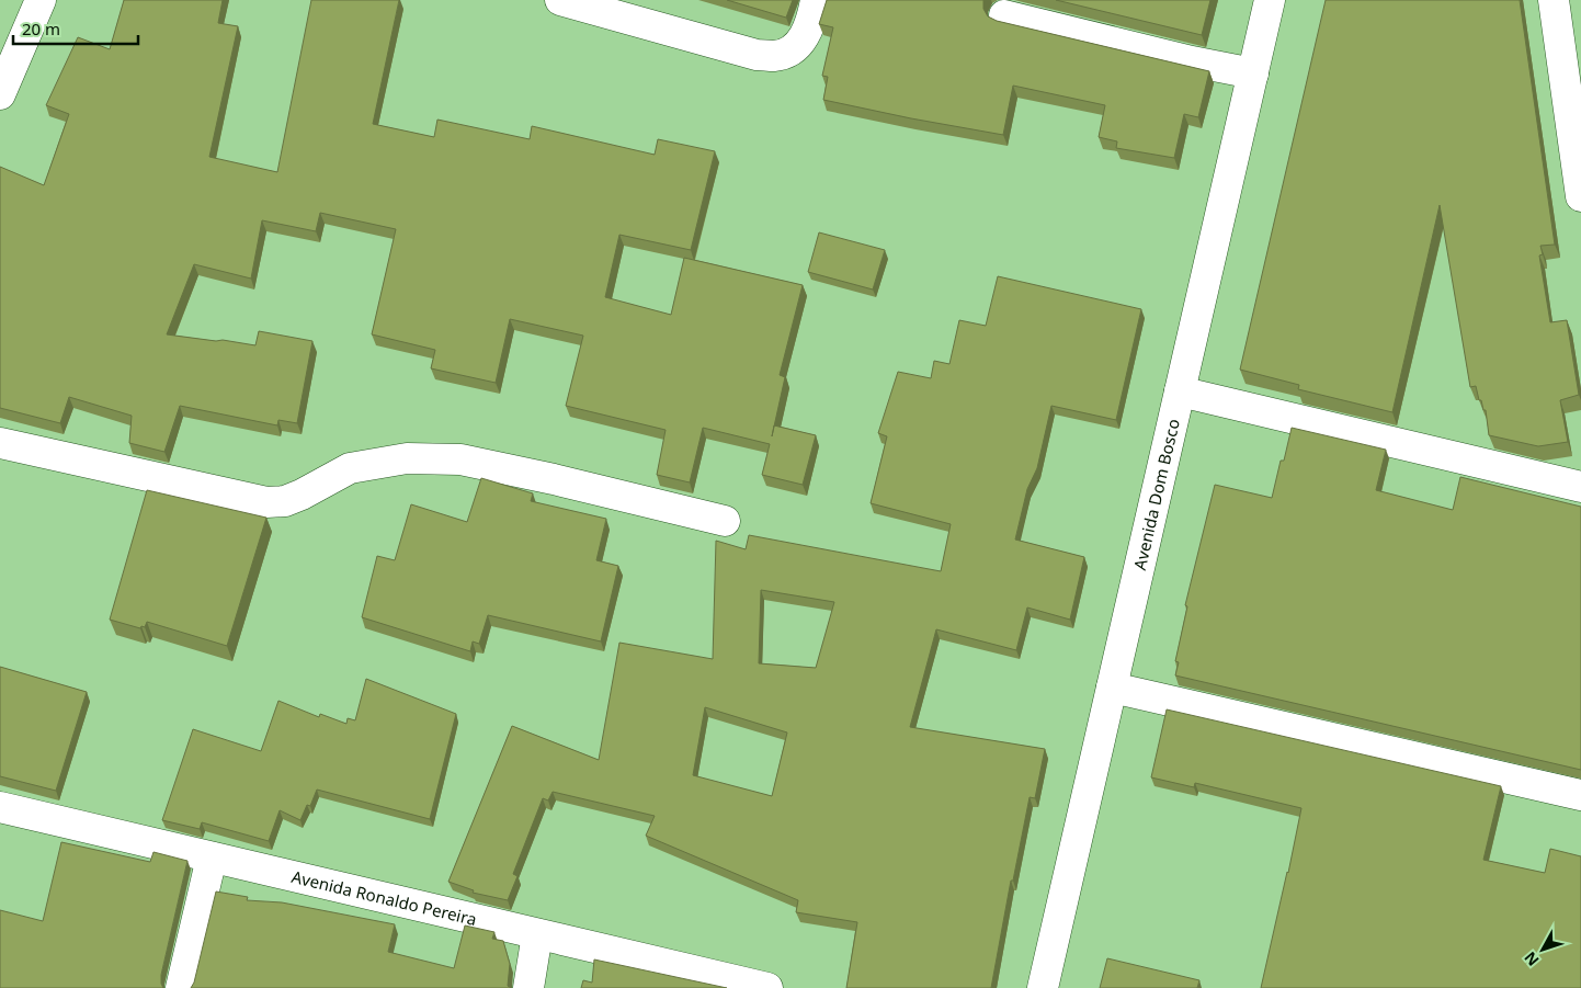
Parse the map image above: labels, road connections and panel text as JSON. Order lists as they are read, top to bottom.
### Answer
{
  "streets": {
    "street": ["Avenida Dom Bosco", "Avenida Ronaldo Pereira"]
  },
  "scale_bar": "20 m",
  "north": "bottom left"
}
